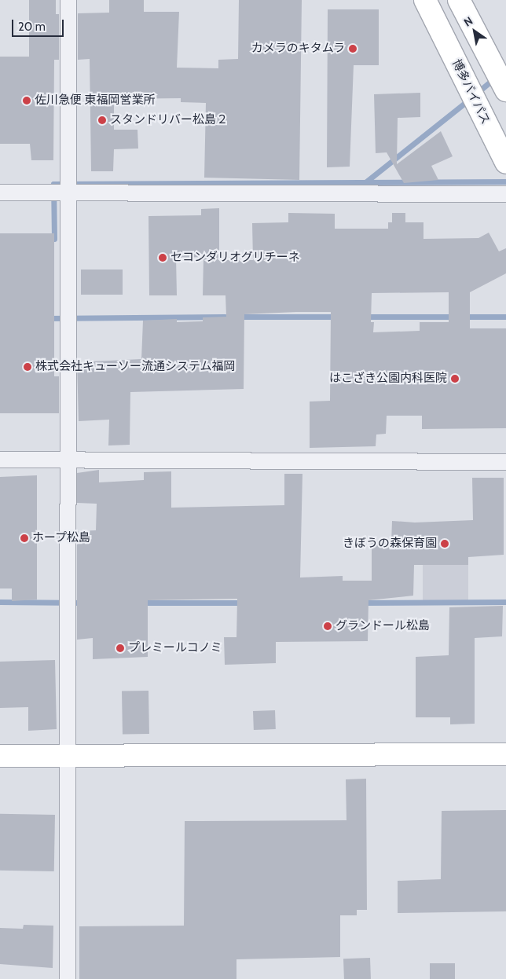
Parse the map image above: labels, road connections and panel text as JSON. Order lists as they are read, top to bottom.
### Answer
{
  "streets": {
    "main road": ["博多バイパス"]
  },
  "places": [
    "カメラのキタムラ",
    "佐川急便 東福岡営業所",
    "スタンドリバー松島２",
    "セコンダリオグリチーネ",
    "株式会社キューソー流通システム福岡",
    "はこざき公園内科医院",
    "ホープ松島",
    "きぼうの森保育園",
    "グランドール松島",
    "プレミールコノミ"
  ],
  "scale_bar": "20 m",
  "north": "top left"
}
